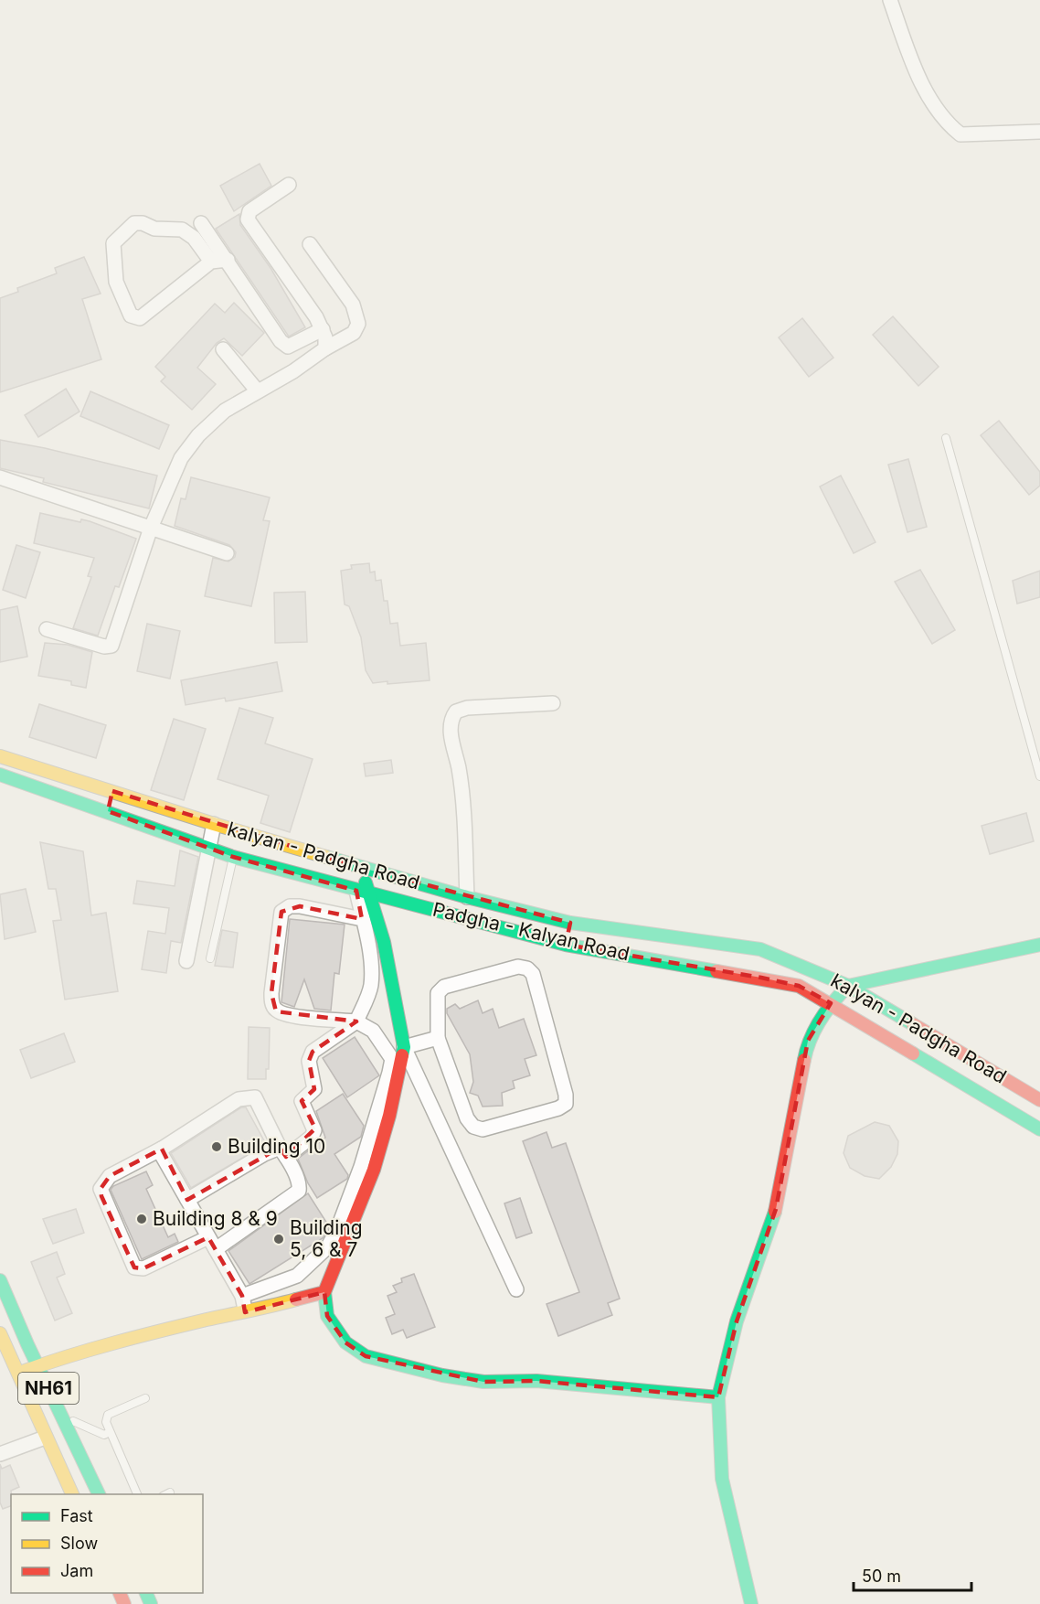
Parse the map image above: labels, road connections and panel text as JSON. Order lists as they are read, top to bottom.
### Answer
{
  "streets": {
    "main road": ["kalyan - Padgha Road", "Padgha - Kalyan Road", "NH61"]
  },
  "places": ["Building 10", "Building 8 & 9", "Building 5, 6 & 7"],
  "legend": ["Fast", "Slow", "Jam"],
  "scale_bar": "50 m"
}
